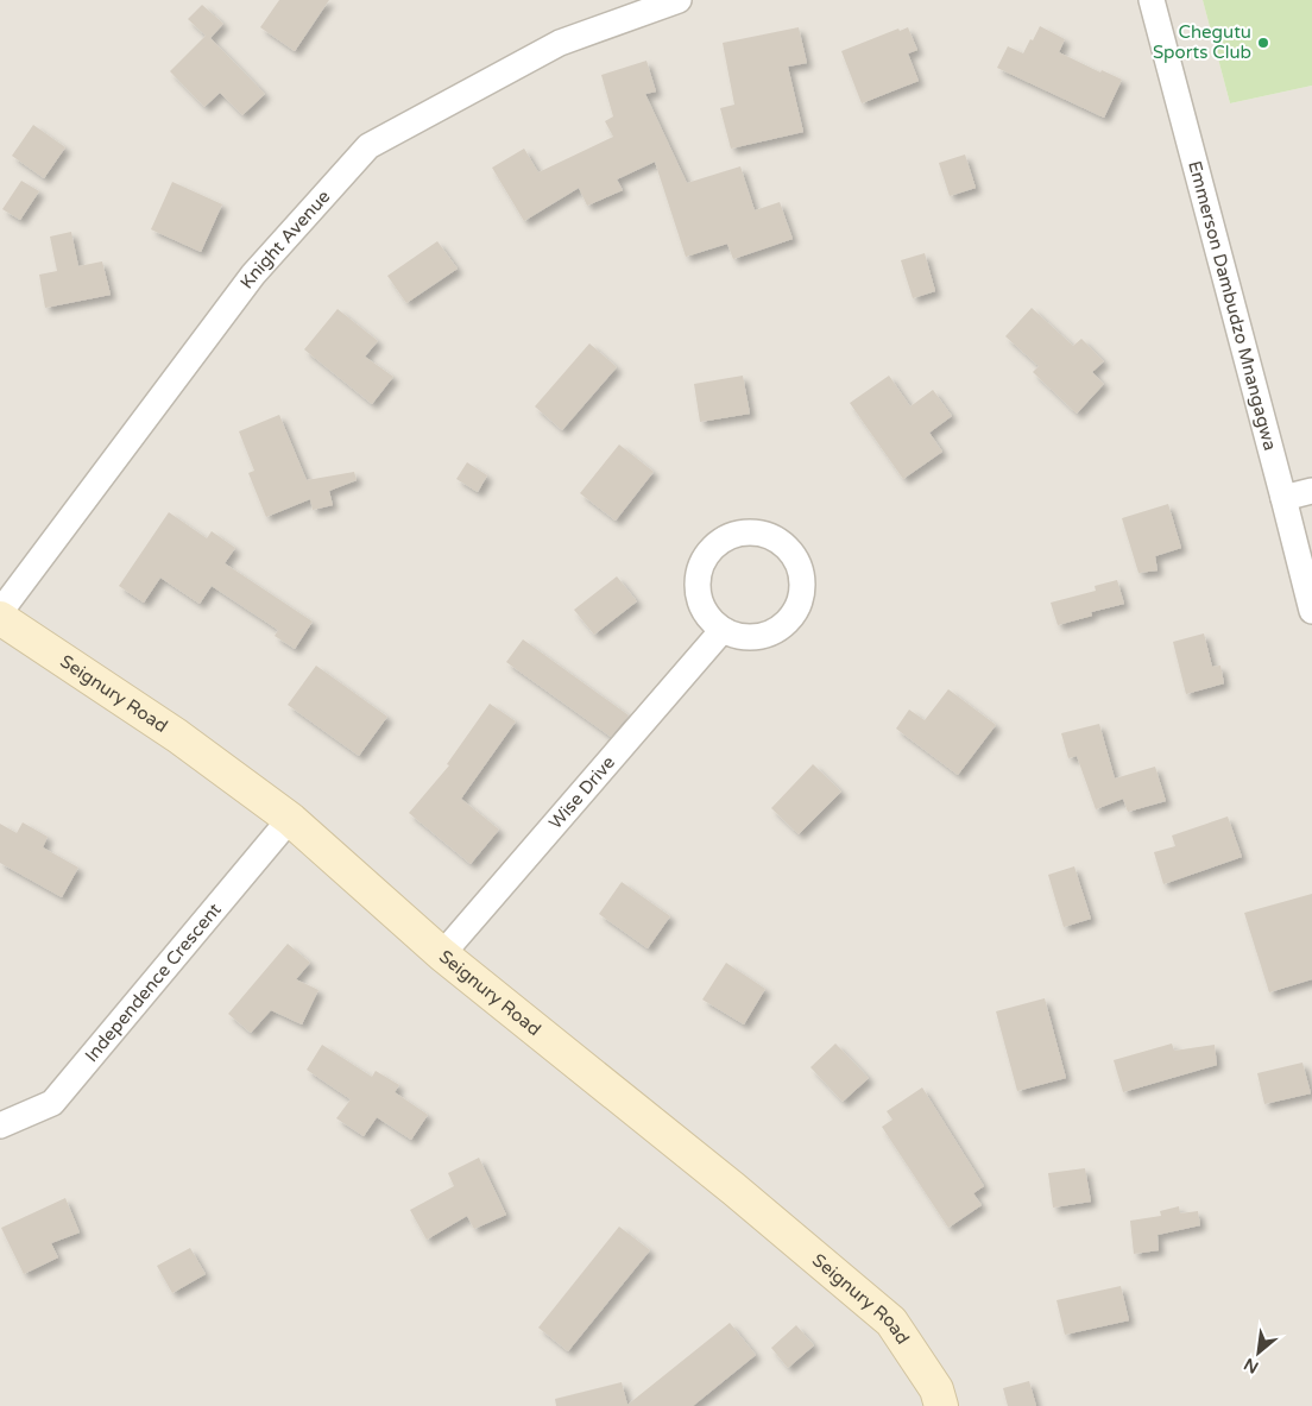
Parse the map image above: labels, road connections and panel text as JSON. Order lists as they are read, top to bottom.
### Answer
{
  "streets": {
    "main road": ["Seignury Road"],
    "street": [
      "Knight Avenue",
      "Emmerson Dambudzo Mnangagwa",
      "Wise Drive",
      "Independence Crescent"
    ]
  },
  "crossings": [
    ["Seignury Road", "Wise Drive"],
    ["Seignury Road", "Independence Crescent"]
  ],
  "places": ["Chegutu Sports Club"],
  "north": "bottom left"
}
